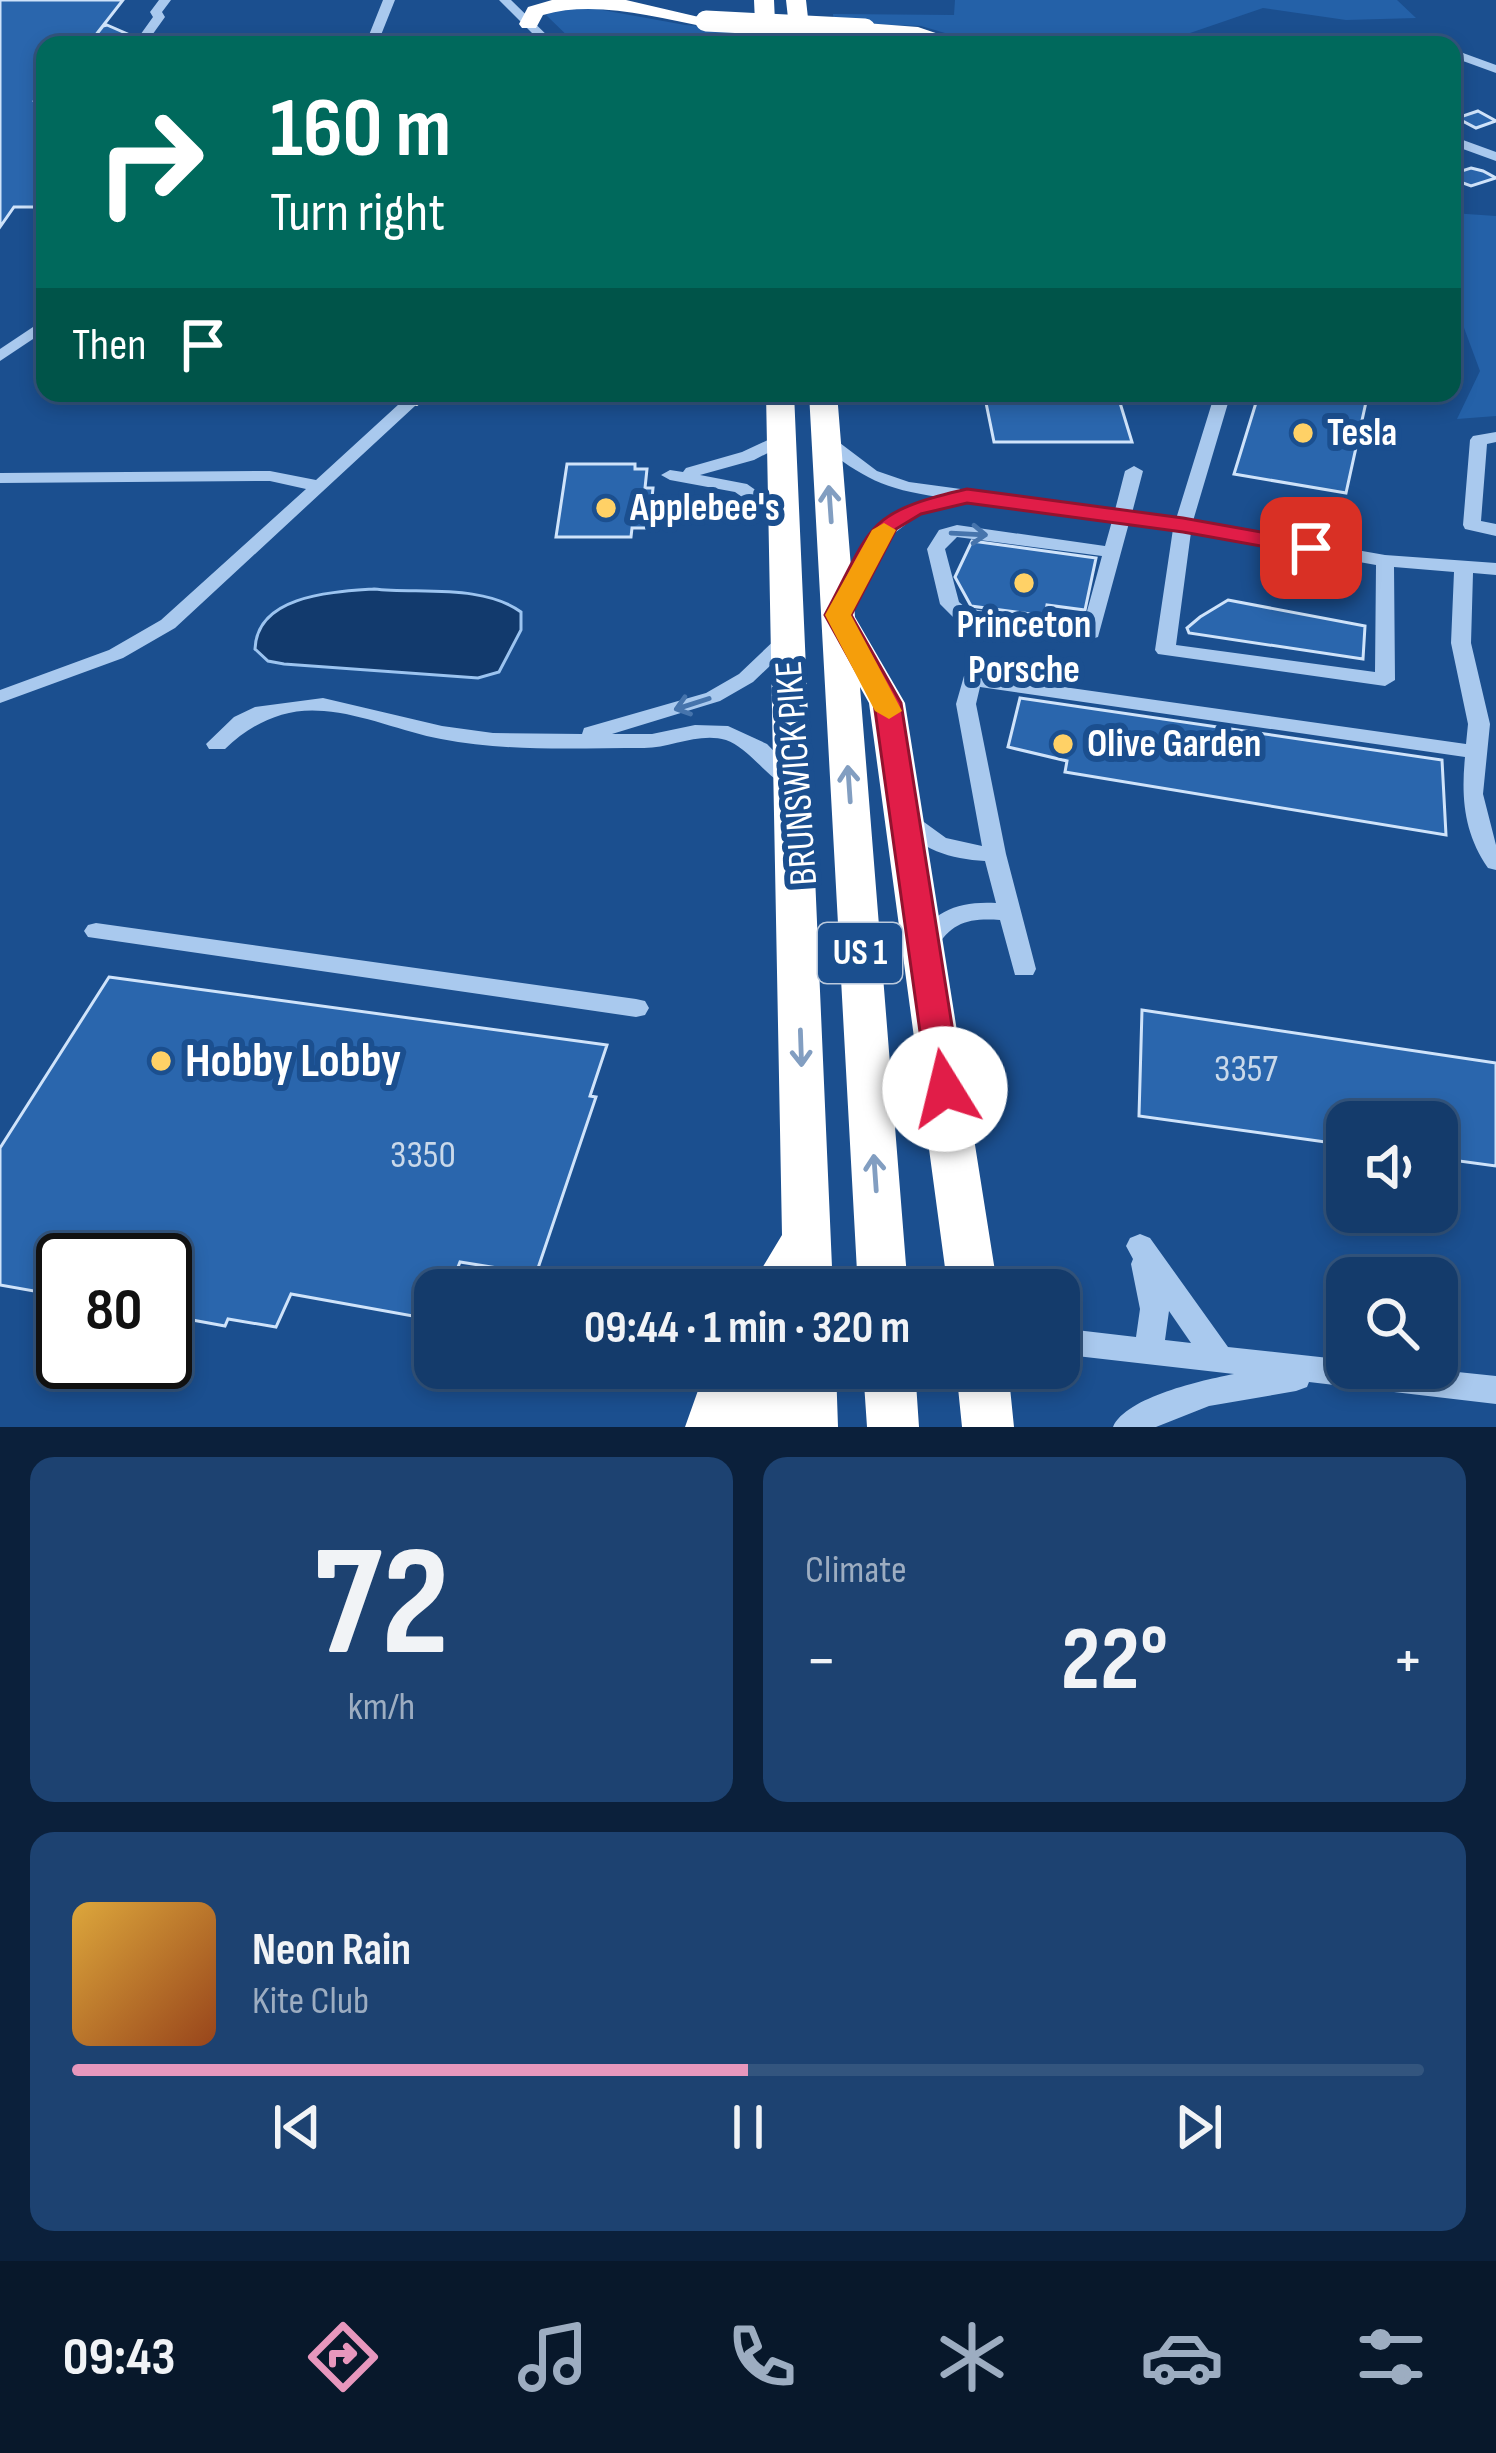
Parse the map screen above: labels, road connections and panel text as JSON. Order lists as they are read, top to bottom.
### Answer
{
  "streets": {
    "highway": ["BRUNSWICK PIKE", "US 1"]
  },
  "places": [
    "Tesla",
    "Applebee's",
    "Princeton Porsche",
    "Olive Garden",
    "Hobby Lobby"
  ],
  "house_numbers": ["3357", "3350"],
  "page": {
    "turn": ["160 m", "Turn right"],
    "then": "Then",
    "limit": "80",
    "trip": "09:44 · 1 min · 320 m",
    "tile": [
      ["72", "km/h"],
      "Climate"
    ],
    "heat": ["−", "22°", "+"],
    "song": ["Neon Rain", "Kite Club"],
    "tabs": "09:43"
  }
}
